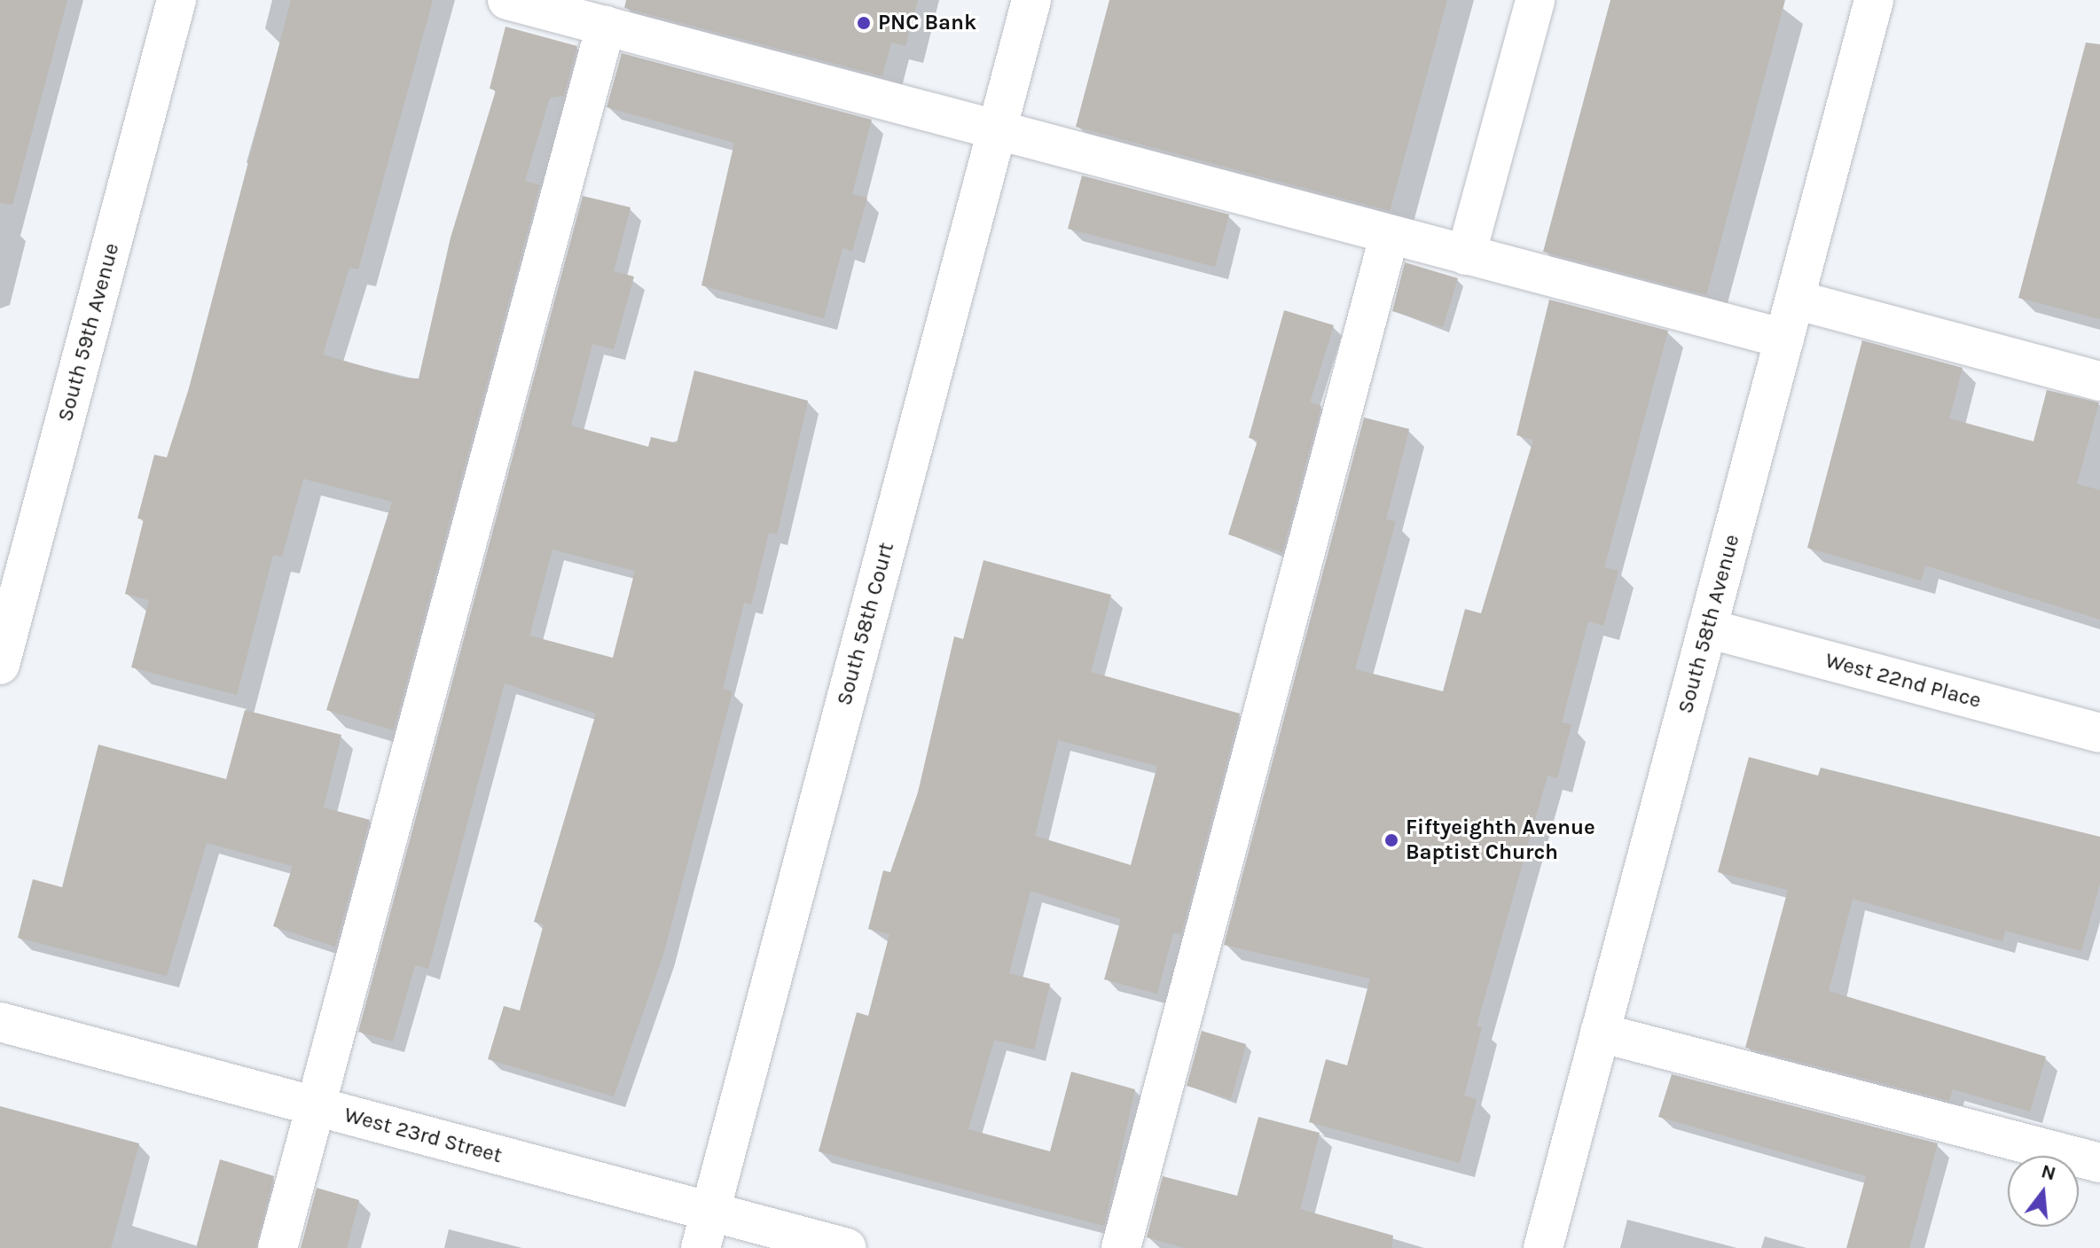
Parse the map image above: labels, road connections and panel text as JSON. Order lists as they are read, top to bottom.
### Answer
{
  "streets": {
    "street": [
      "South 59th Avenue",
      "South 58th Court",
      "South 58th Avenue",
      "West 22nd Place",
      "West 23rd Street"
    ]
  },
  "crossings": [
    ["South 58th Court", "West 23rd Street"],
    ["South 58th Avenue", "West 22nd Place"]
  ],
  "places": ["PNC Bank", "Fiftyeighth Avenue Baptist Church"],
  "north": "top"
}
